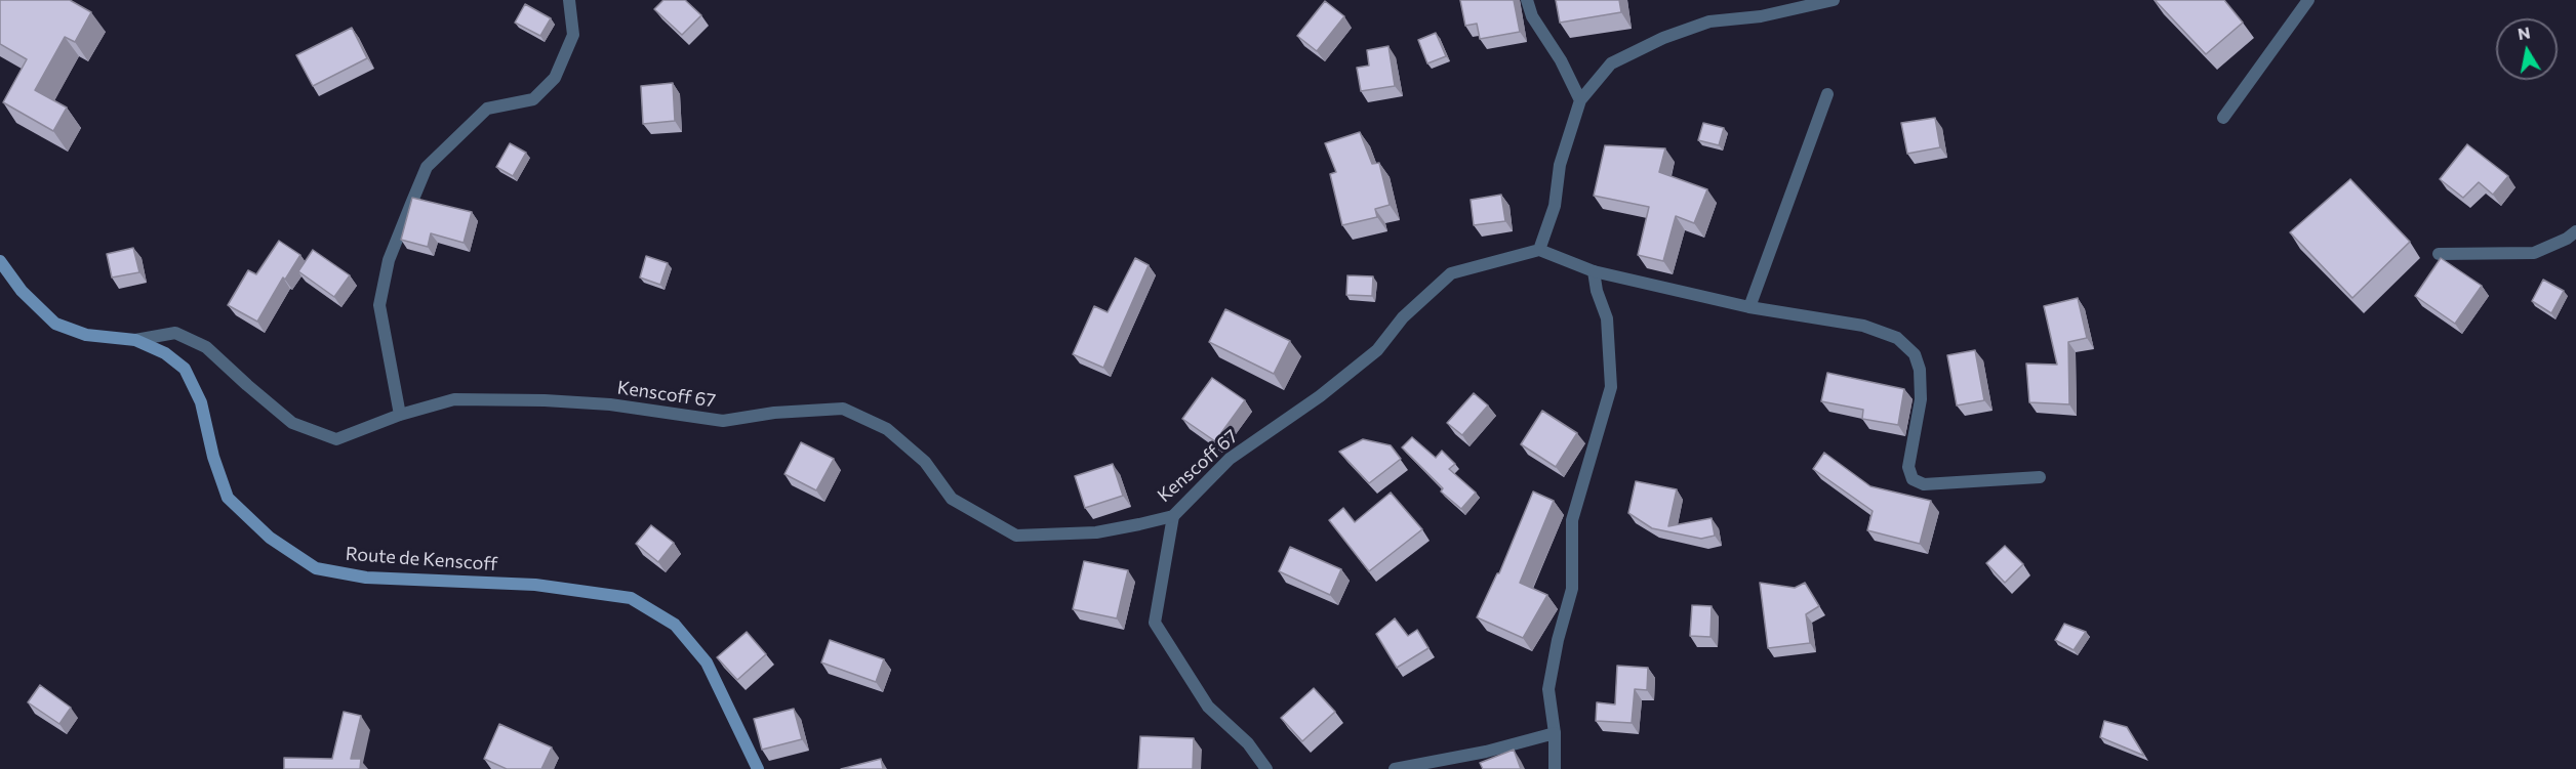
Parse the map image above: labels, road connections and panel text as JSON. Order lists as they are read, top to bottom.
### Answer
{
  "streets": {
    "main road": ["Route de Kenscoff"],
    "street": ["Kenscoff 67"]
  },
  "crossings": [
    ["Kenscoff 67", "Route de Kenscoff"]
  ],
  "north": "top"
}
